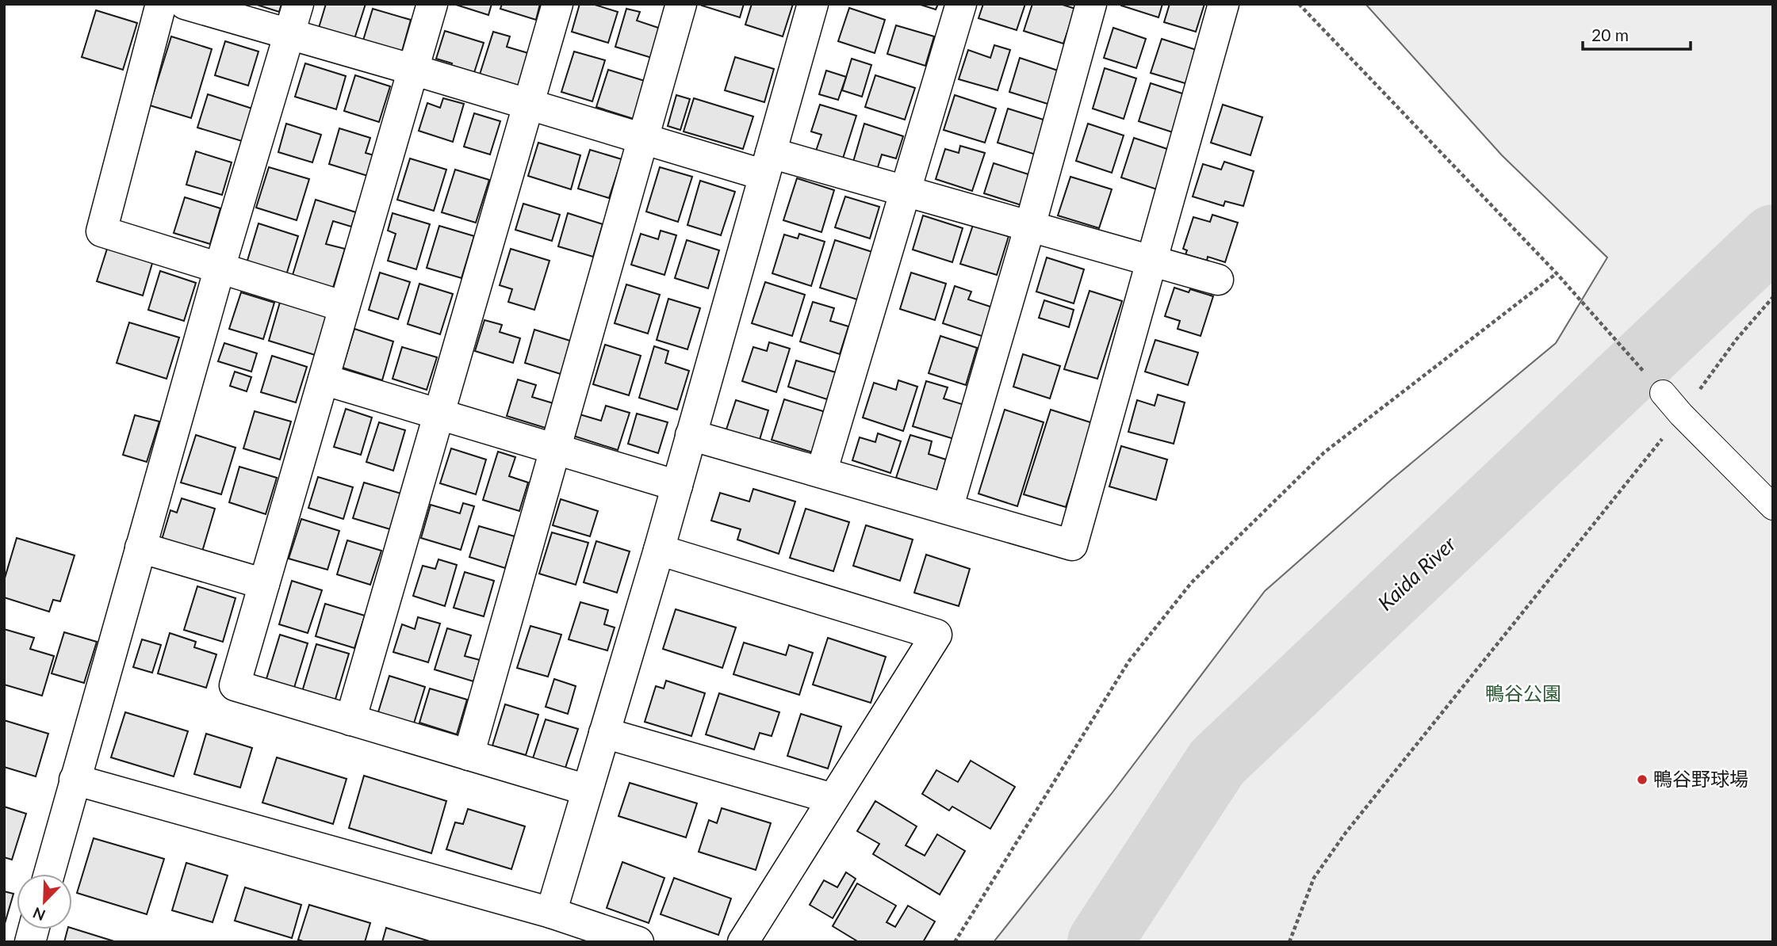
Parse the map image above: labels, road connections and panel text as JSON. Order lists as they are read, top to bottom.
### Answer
{
  "water": ["Kaida River"],
  "parks": ["鴨谷公園"],
  "places": ["鴨谷野球場"],
  "scale_bar": "20 m",
  "north": "bottom left"
}
